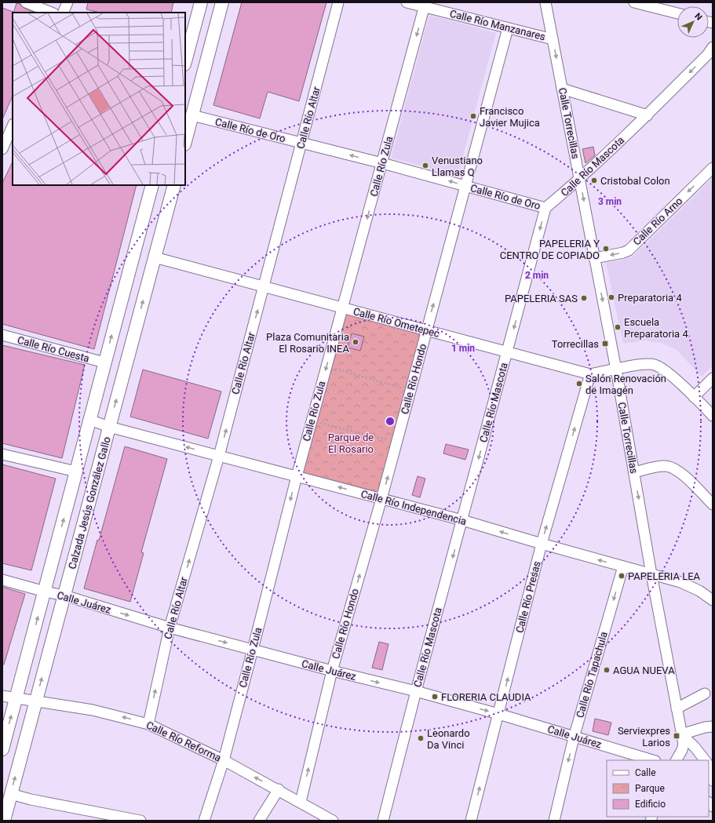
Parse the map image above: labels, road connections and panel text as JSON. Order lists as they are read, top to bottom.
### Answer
{
  "streets": {
    "main road": ["Calzada Jesús González Gallo"],
    "street": [
      "Calle Río Manzanares",
      "Calle Río Altar",
      "Calle Torrecillas",
      "Calle Río de Oro",
      "Calle Río Zula",
      "Calle Río Mascota",
      "Calle Río Arno",
      "Calle Río Ometepec",
      "Calle Río Cuesta",
      "Calle Río Hondo",
      "Calle Río Independencia",
      "Calle Río Presas",
      "Calle Juárez",
      "Calle Río Tapachula",
      "Calle Río Reforma"
    ]
  },
  "crossings": [
    ["Calle Río Manzanares", "Calle Torrecillas"],
    ["Calle Río Manzanares", "Calle Río Zula"],
    ["Calle Río Manzanares", "Calle Río Hondo"],
    ["Calle Río Altar", "Calle Río de Oro"],
    ["Calle Río Altar", "Calle Río Ometepec"],
    ["Calle Río Altar", "Calle Río Independencia"],
    ["Calle Río Altar", "Calle Juárez"],
    ["Calle Río Altar", "Calle Río Reforma"],
    ["Calle Torrecillas", "Calle Río Mascota"],
    ["Calle Torrecillas", "Calle Río Arno"],
    ["Calle Torrecillas", "Calle Río Ometepec"],
    ["Calle Torrecillas", "Calle Río Independencia"],
    ["Calle Río de Oro", "Calle Río Zula"],
    ["Calle Río de Oro", "Calle Río Mascota"],
    ["Calle Río de Oro", "Calle Río Hondo"],
    ["Calle Río Zula", "Calle Río Ometepec"],
    ["Calle Río Zula", "Calle Río Independencia"],
    ["Calle Río Zula", "Calle Juárez"],
    ["Calle Río Zula", "Calle Río Reforma"],
    ["Calle Río Mascota", "Calle Río Ometepec"],
    ["Calle Río Mascota", "Calle Río Independencia"],
    ["Calle Río Mascota", "Calle Juárez"],
    ["Calle Río Ometepec", "Calle Río Hondo"],
    ["Calle Río Ometepec", "Calzada Jesús González Gallo"],
    ["Calle Río Ometepec", "Calle Río Presas"],
    ["Calle Río Cuesta", "Calzada Jesús González Gallo"],
    ["Calle Río Hondo", "Calle Río Independencia"],
    ["Calle Río Hondo", "Calle Juárez"],
    ["Calle Río Hondo", "Calle Río Reforma"],
    ["Calzada Jesús González Gallo", "Calle Río Independencia"],
    ["Calzada Jesús González Gallo", "Calle Juárez"],
    ["Calzada Jesús González Gallo", "Calle Río Reforma"],
    ["Calle Río Independencia", "Calle Río Presas"],
    ["Calle Río Independencia", "Calle Río Tapachula"],
    ["Calle Río Presas", "Calle Juárez"],
    ["Calle Juárez", "Calle Río Tapachula"]
  ],
  "one_way": [
    "Calle Río Altar",
    "Calle Torrecillas",
    "Calle Río de Oro",
    "Calle Río Zula",
    "Calle Río Mascota",
    "Calle Río Arno",
    "Calle Río Hondo",
    "Calzada Jesús González Gallo",
    "Calle Río Independencia",
    "Calle Río Presas",
    "Calle Juárez",
    "Calle Río Tapachula",
    "Calle Río Reforma"
  ],
  "parks": ["Parque de El Rosario"],
  "places": {
    "other": [
      "Francisco Javier Mujica",
      "Venustiano Llamas Q",
      "Cristobal Colon",
      "PAPELERIA Y CENTRO DE COPIADO",
      "Preparatoria 4",
      "PAPELERIA SAS",
      "Escuela Preparatoria 4",
      "Plaza Comunitaria El Rosario INEA",
      "Salón Renovación de Imagén",
      "PAPELERIA LEA",
      "AGUA NUEVA",
      "FLORERIA CLAUDIA",
      "Leonardo Da Vinci"
    ],
    "transit": ["Torrecillas", "Serviexpres Larios"]
  },
  "legend": ["Calle", "Parque", "Edificio"],
  "north": "top right",
  "rings": ["3 min", "2 min", "1 min"]
}
